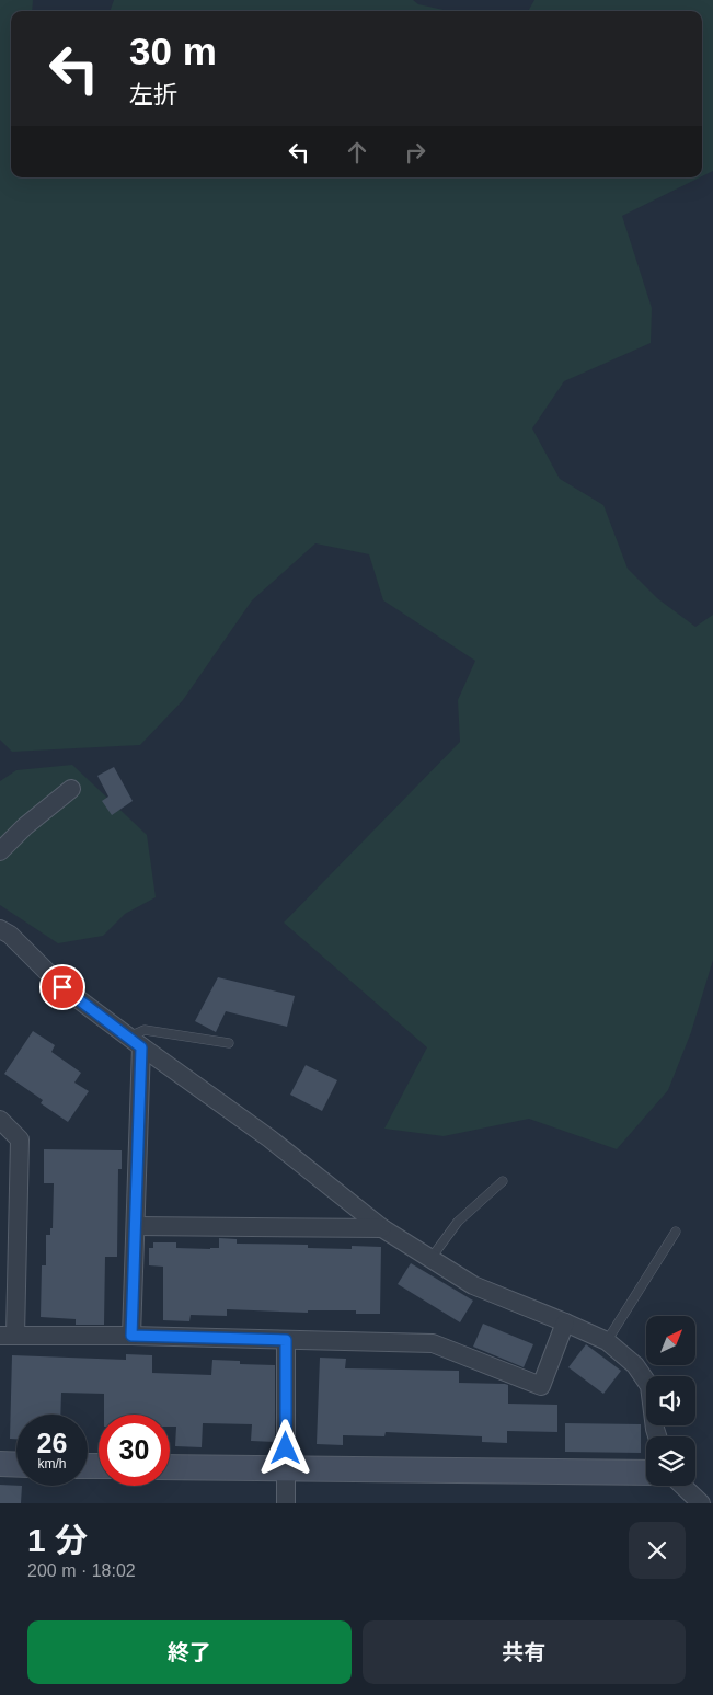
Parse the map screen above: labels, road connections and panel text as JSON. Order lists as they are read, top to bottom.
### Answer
{
  "north": "top right",
  "page": {
    "turn": ["30 m", "左折"],
    "speed": "26 km/h",
    "limit": "30",
    "heading": ["1 分", "200 m · 18:02"],
    "buttons": ["終了", "共有"]
  }
}
